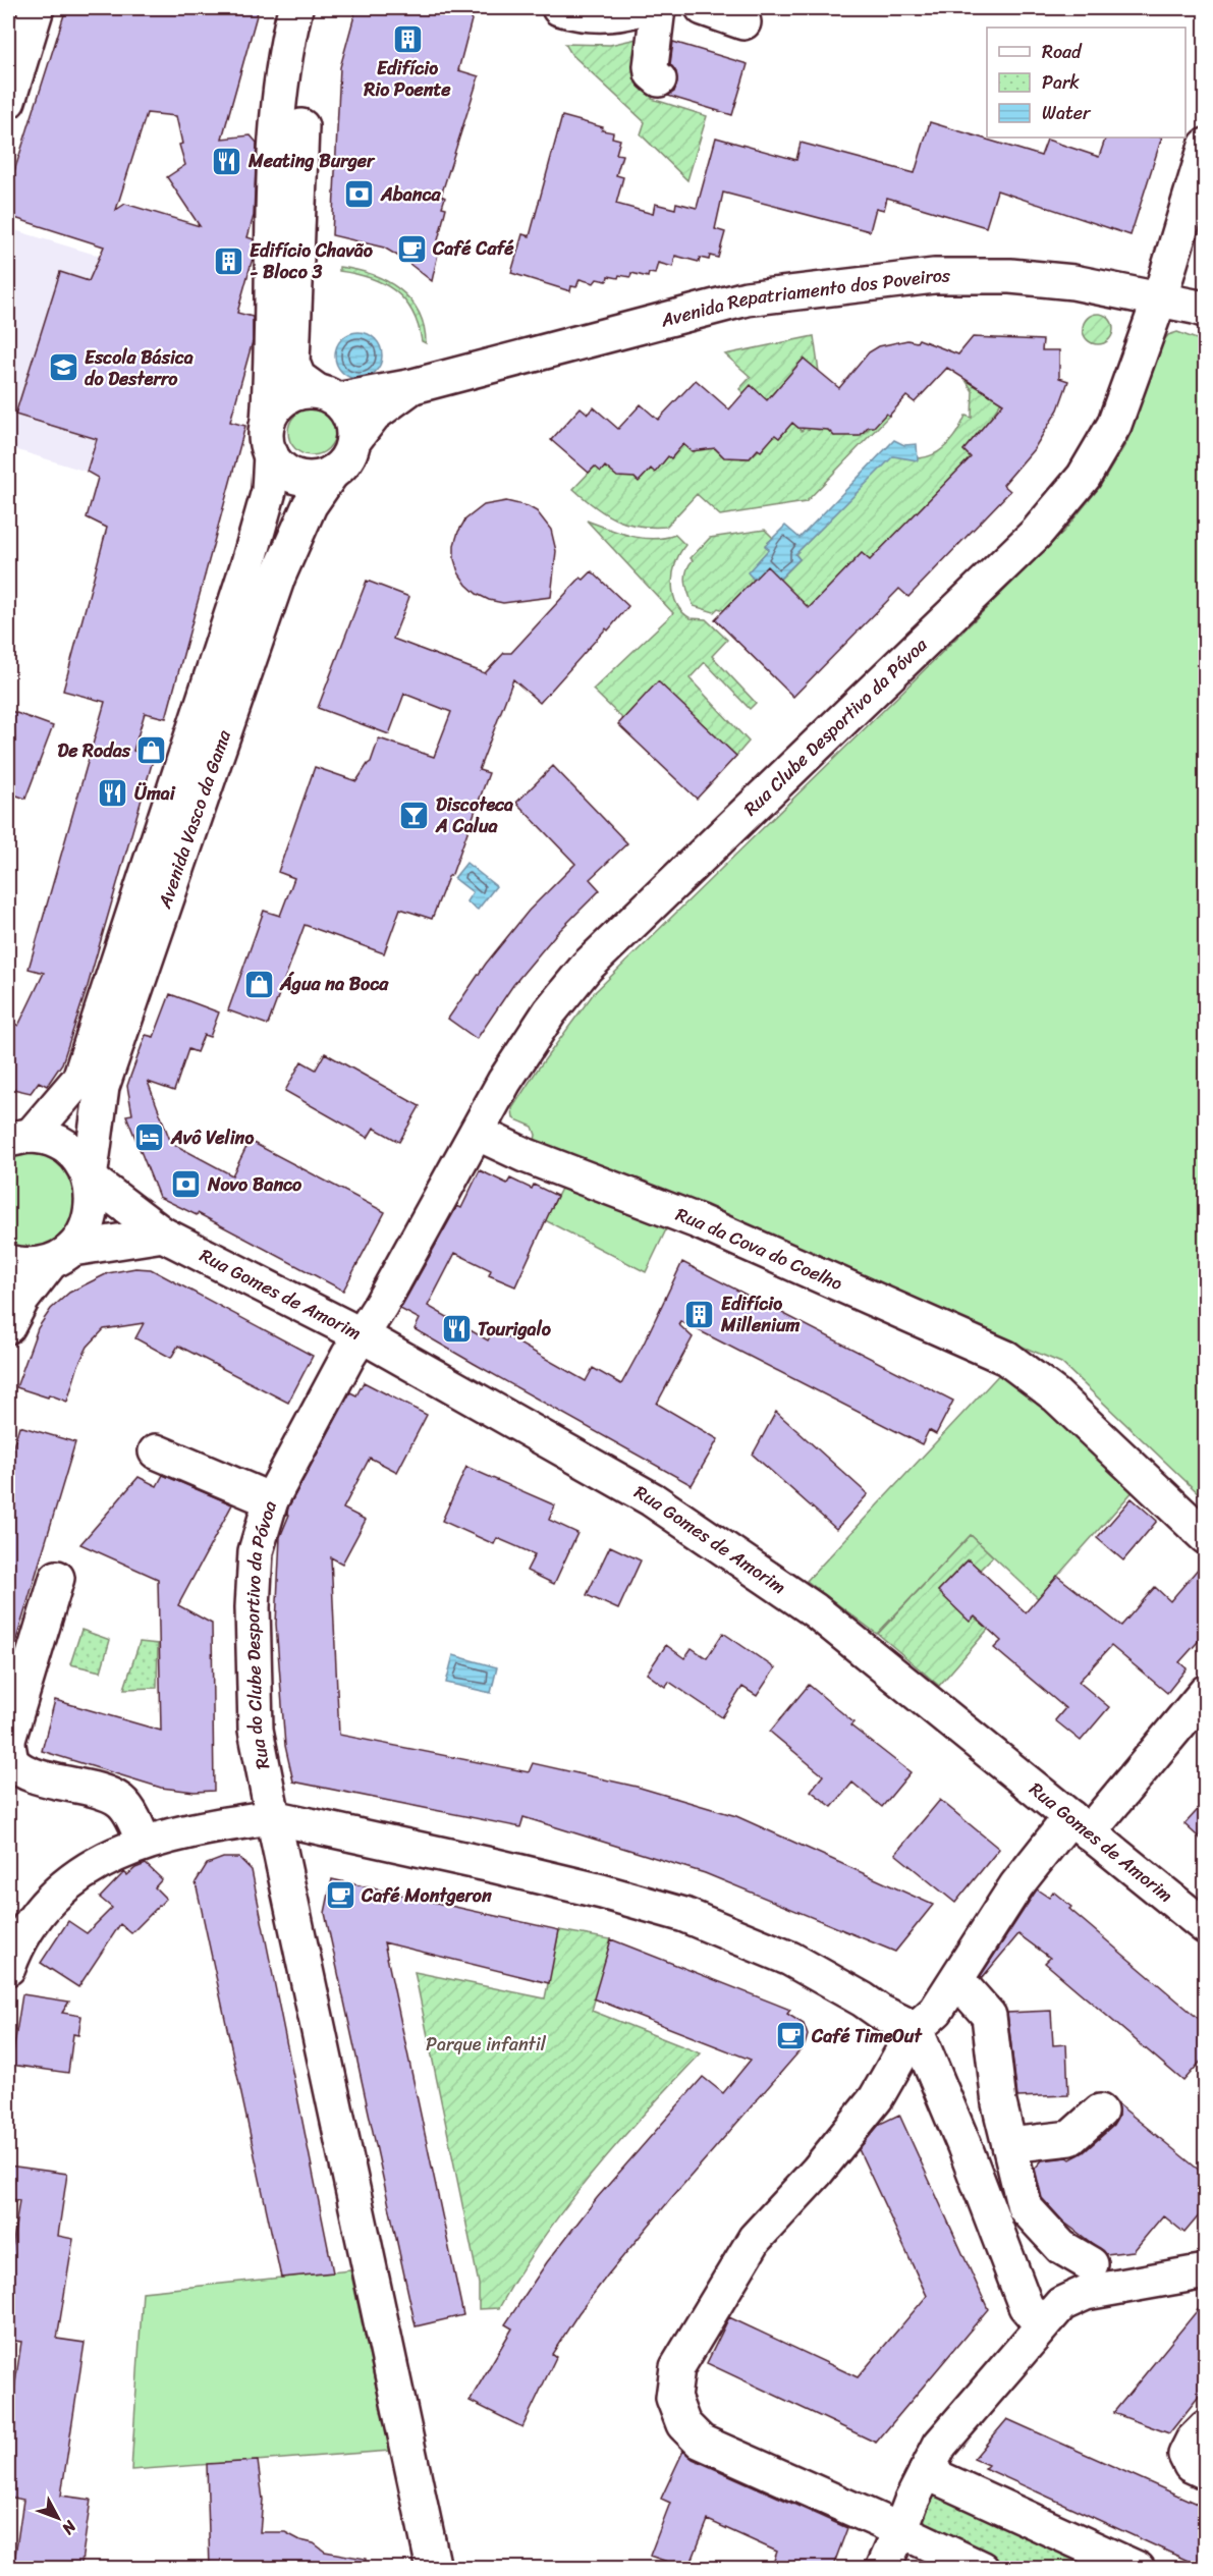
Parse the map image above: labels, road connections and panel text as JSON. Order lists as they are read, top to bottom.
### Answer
{
  "streets": {
    "street": [
      "Avenida Repatriamento dos Poveiros",
      "Rua Clube Desportivo da Póvoa",
      "Avenida Vasco da Gama",
      "Rua da Cova do Coelho",
      "Rua Gomes de Amorim",
      "Rua do Clube Desportivo da Póvoa"
    ]
  },
  "crossings": [
    ["Avenida Repatriamento dos Poveiros", "Rua Clube Desportivo da Póvoa"],
    ["Avenida Repatriamento dos Poveiros", "Avenida Vasco da Gama"],
    ["Rua Clube Desportivo da Póvoa", "Rua da Cova do Coelho"],
    ["Avenida Vasco da Gama", "Rua Gomes de Amorim"],
    ["Rua Gomes de Amorim", "Rua do Clube Desportivo da Póvoa"]
  ],
  "parks": ["Parque infantil"],
  "places": {
    "building": ["Edifício Rio Poente", "Edifício Chavão - Bloco 3", "Edifício Millenium"],
    "restaurant": ["Meating Burger", "Ümai", "Tourigalo"],
    "bank": ["Abanca", "Novo Banco"],
    "cafe": ["Café Café", "Café Montgeron", "Café TimeOut"],
    "school or university": ["Escola Básica do Desterro"],
    "shop": ["De Rodas", "Água na Boca"],
    "bar": ["Discoteca A Calua"],
    "hotel": ["Avô Velino"]
  },
  "legend": ["Road", "Park", "Water"],
  "north": "bottom right"
}
